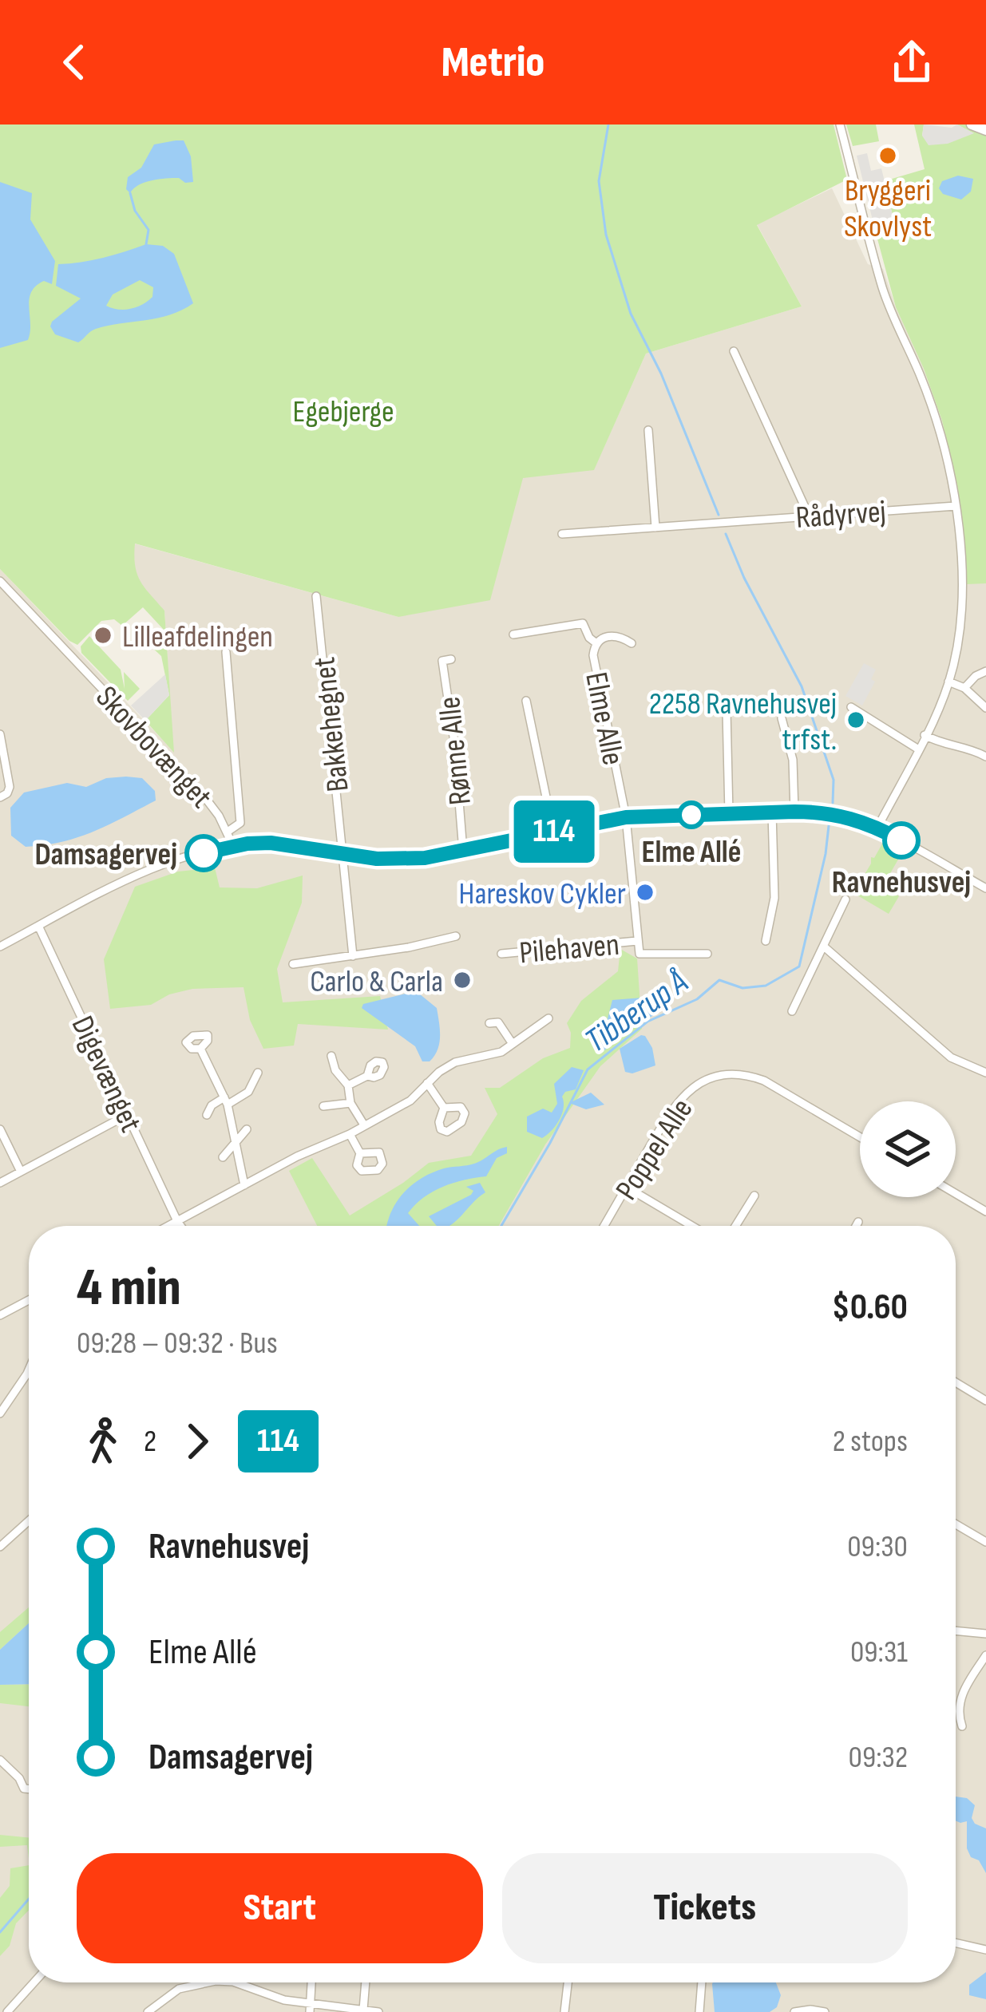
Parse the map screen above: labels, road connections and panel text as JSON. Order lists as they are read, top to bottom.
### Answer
{
  "streets": {
    "street": [
      "Rådyrvej",
      "Elme Alle",
      "Bakkehegnet",
      "Skovbovænget",
      "Rønne Alle",
      "Pilehaven",
      "Digevænget",
      "Poppel Alle"
    ]
  },
  "crossings": [
    ["Elme Alle", "Pilehaven"]
  ],
  "water": ["Tibberup Å"],
  "parks": ["Egebjerge"],
  "places": [
    "Bryggeri Skovlyst",
    "Lilleafdelingen",
    "2258 Ravnehusvej trfst.",
    "Elme Allé",
    "Ravnehusvej",
    "Damsagervej",
    "Hareskov Cykler",
    "Carlo & Carla"
  ],
  "lines": ["bus line 114"],
  "page": {
    "header": "Metrio",
    "on_map": "114",
    "heading": ["4 min", "09:28 – 09:32 · Bus", "$0.60"],
    "legs": ["2", "114", "2 stops"],
    "list": [
      {
        "name": "Ravnehusvej",
        "value": "09:30"
      },
      {
        "name": "Elme Allé",
        "value": "09:31"
      },
      {
        "name": "Damsagervej",
        "value": "09:32"
      }
    ],
    "buttons": ["Start", "Tickets"]
  }
}
